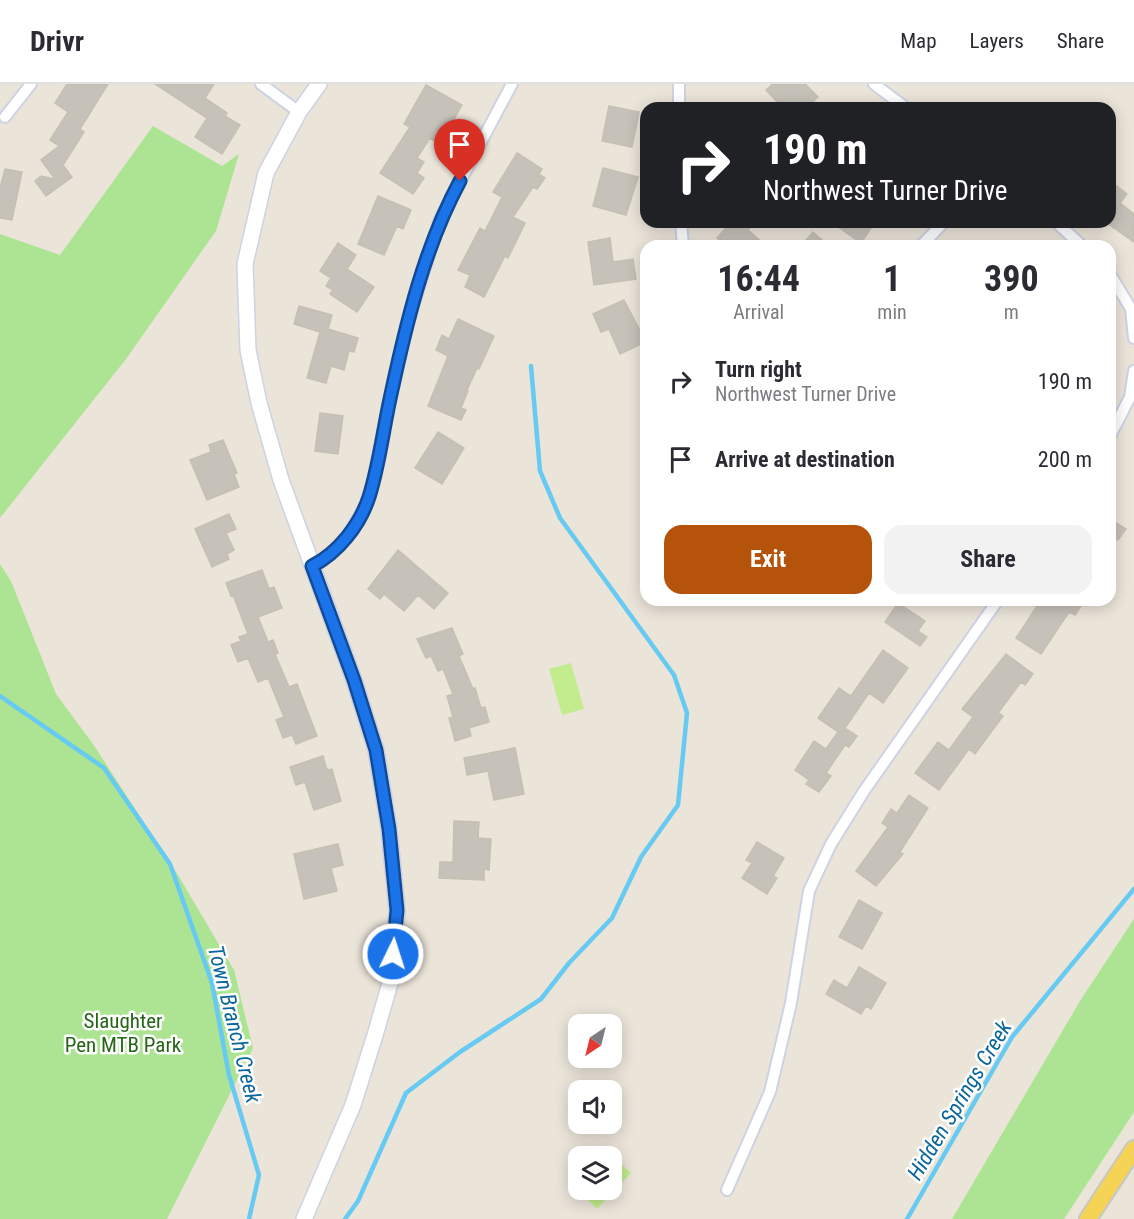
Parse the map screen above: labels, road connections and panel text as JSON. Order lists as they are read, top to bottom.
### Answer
{
  "water": ["Town Branch Creek", "Hidden Springs Creek"],
  "parks": ["Slaughter Pen MTB Park"],
  "north": "bottom left",
  "page": {
    "header": "Drivr",
    "nav": ["Map", "Layers", "Share"],
    "turn": ["190 m", "Northwest Turner Drive"],
    "eta": [
      "16:44",
      "Arrival",
      "1",
      "min",
      "390",
      "m"
    ],
    "list": [
      {
        "name": "Turn right",
        "note": "Northwest Turner Drive",
        "value": "190 m"
      },
      {
        "name": "Arrive at destination",
        "value": "200 m"
      }
    ],
    "buttons": ["Exit", "Share"]
  }
}
